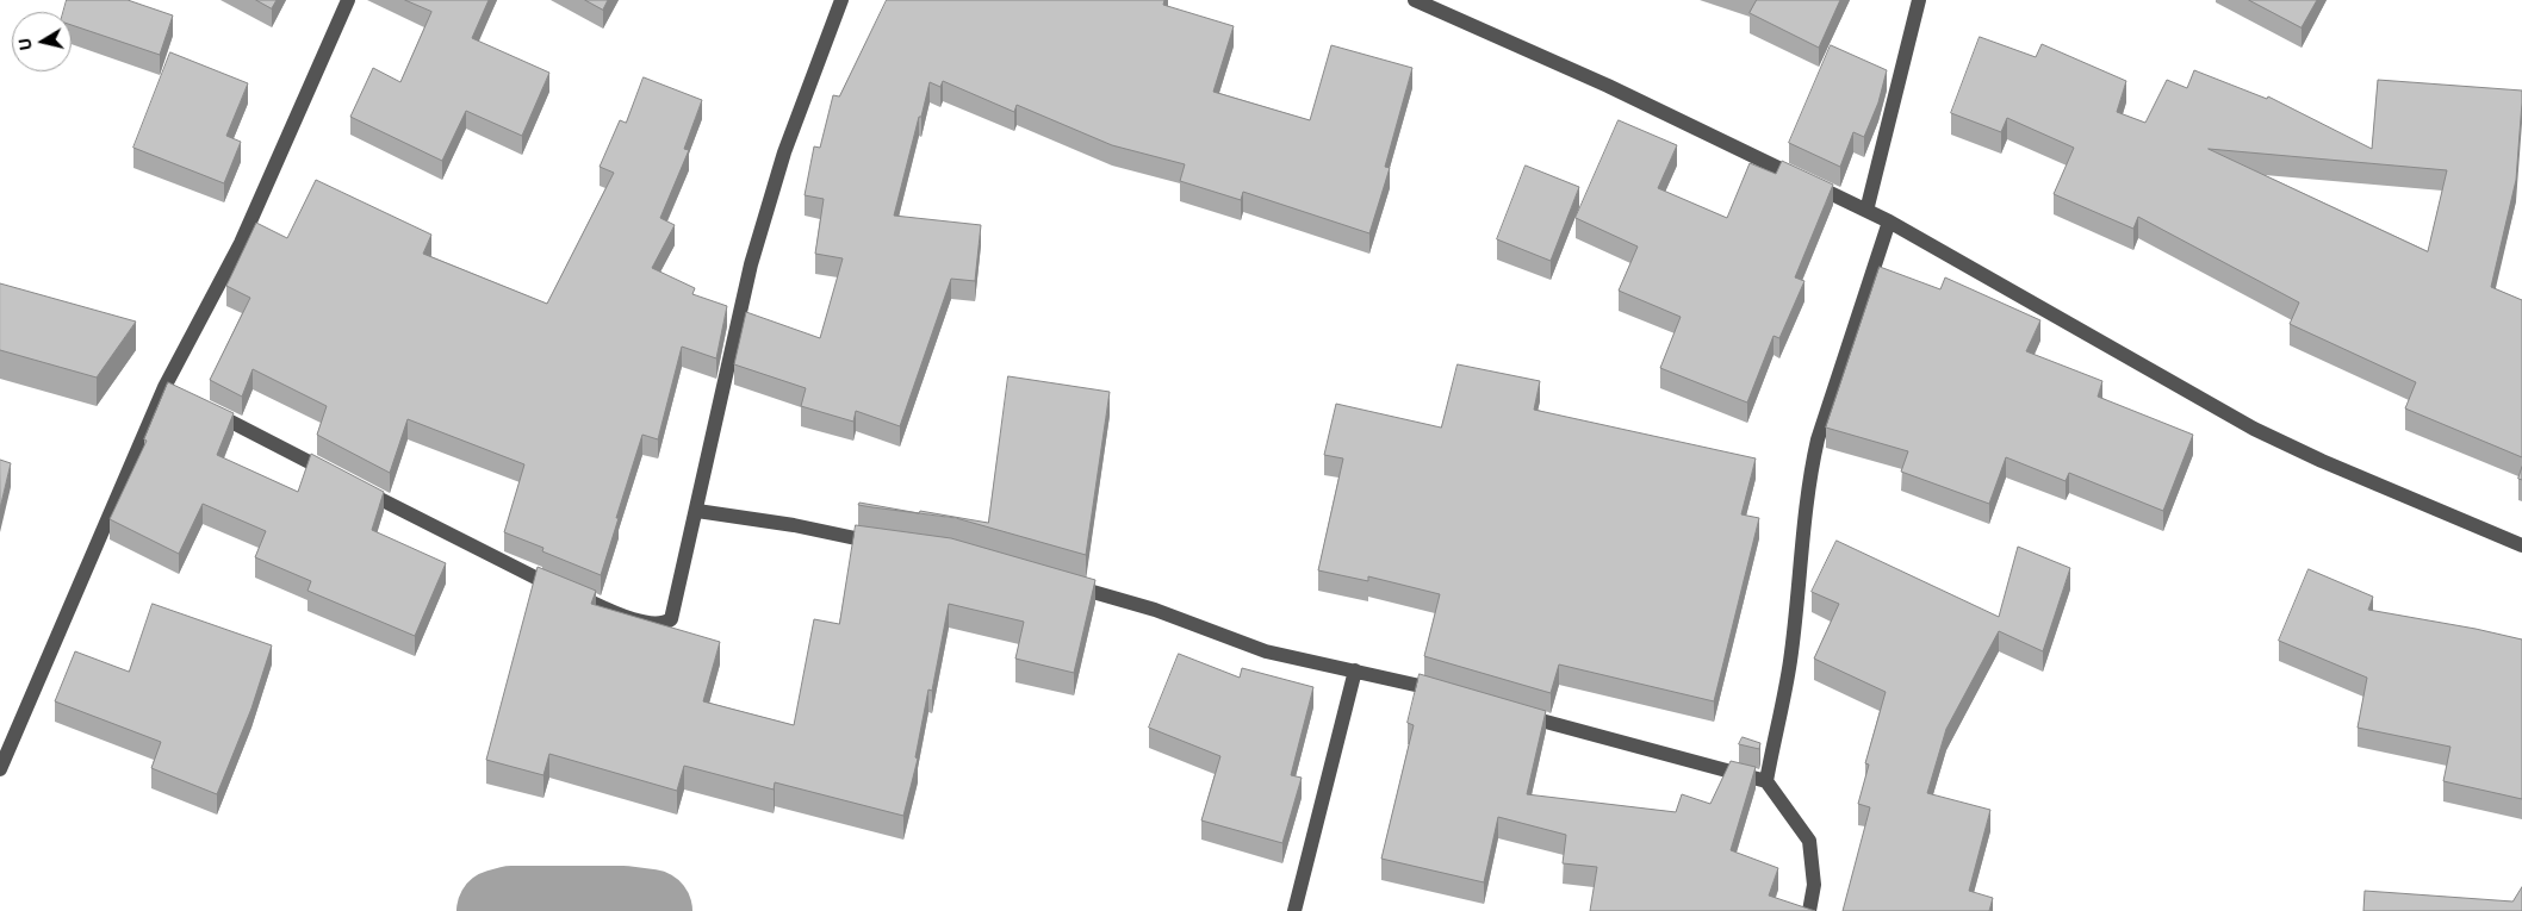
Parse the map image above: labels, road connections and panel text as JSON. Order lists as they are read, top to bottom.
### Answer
{
  "north": "left"
}
